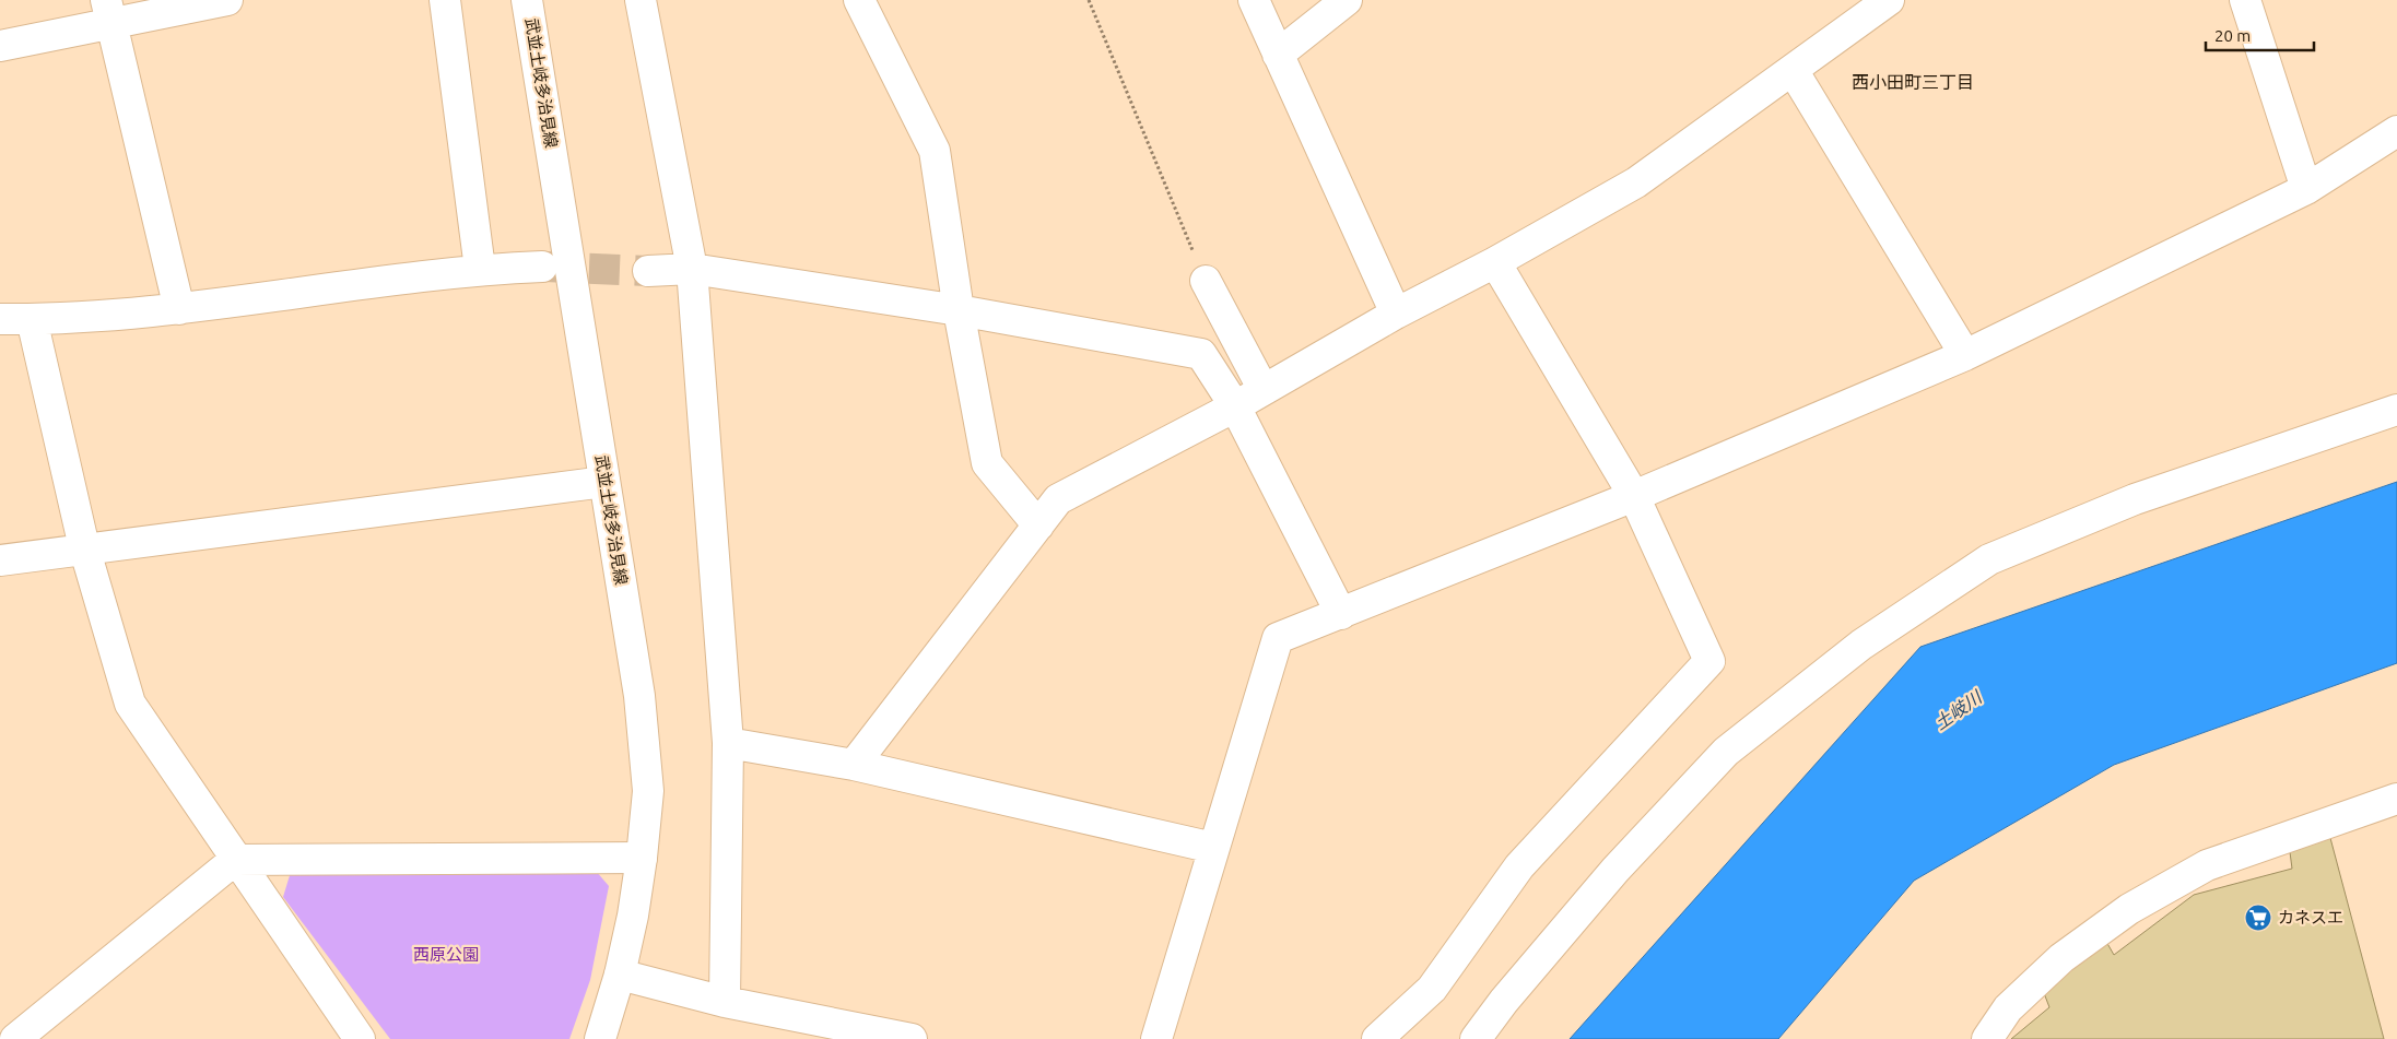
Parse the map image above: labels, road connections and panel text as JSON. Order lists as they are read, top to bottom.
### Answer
{
  "streets": {
    "street": ["武並土岐多治見線"]
  },
  "districts": ["西小田町三丁目"],
  "water": ["土岐川"],
  "parks": ["西原公園"],
  "places": {
    "supermarket": ["カネスエ"]
  },
  "scale_bar": "20 m"
}
